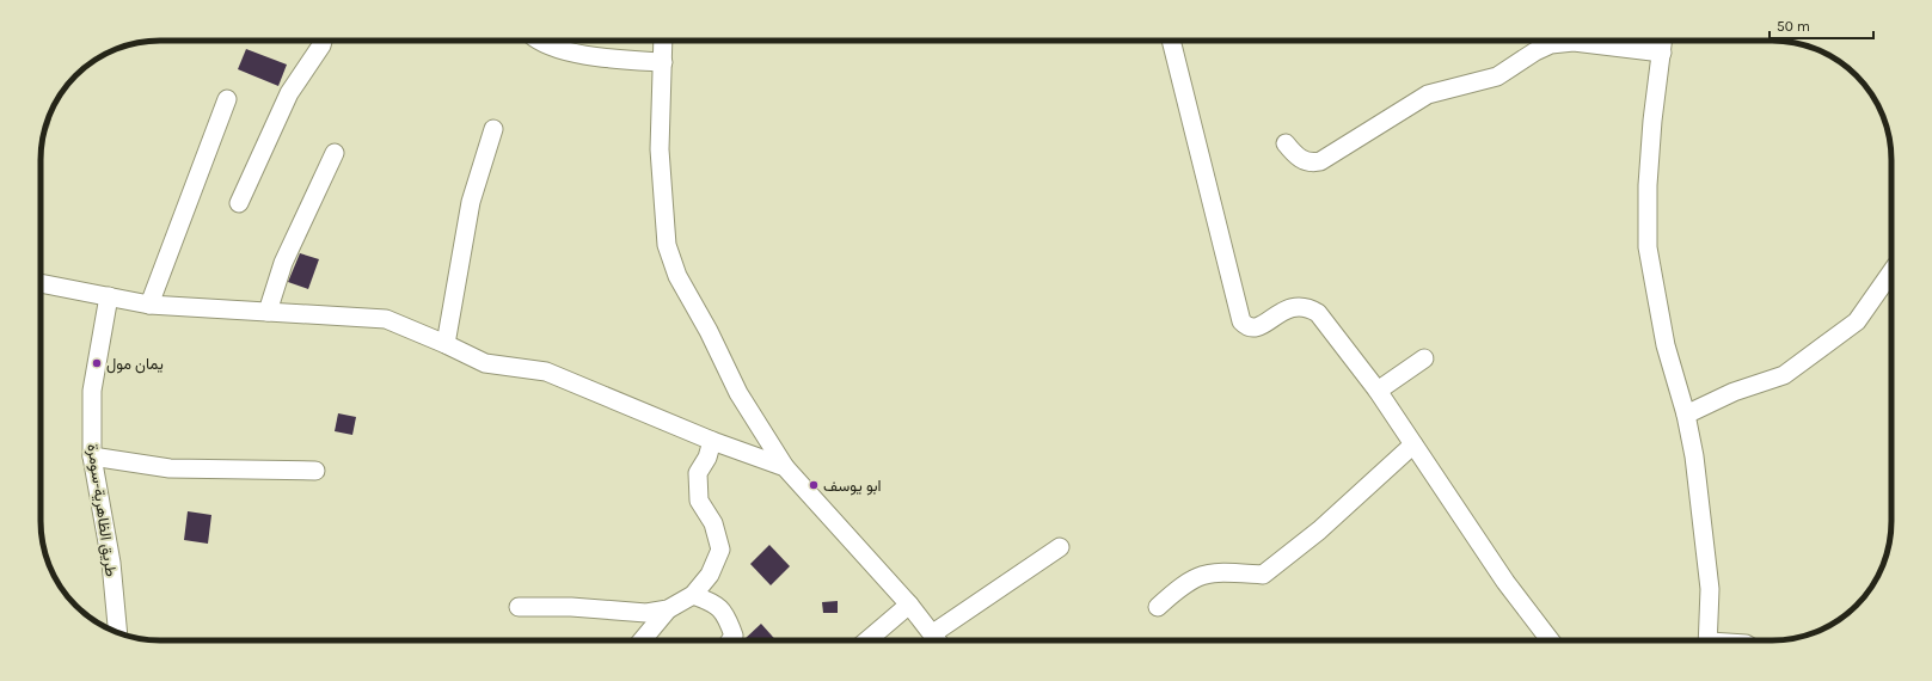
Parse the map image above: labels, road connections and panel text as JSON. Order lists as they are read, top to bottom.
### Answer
{
  "streets": {
    "street": ["طريق الظاهرية-سومرة"]
  },
  "places": ["يمان مول", "ابو يوسف"],
  "scale_bar": "50 m"
}
